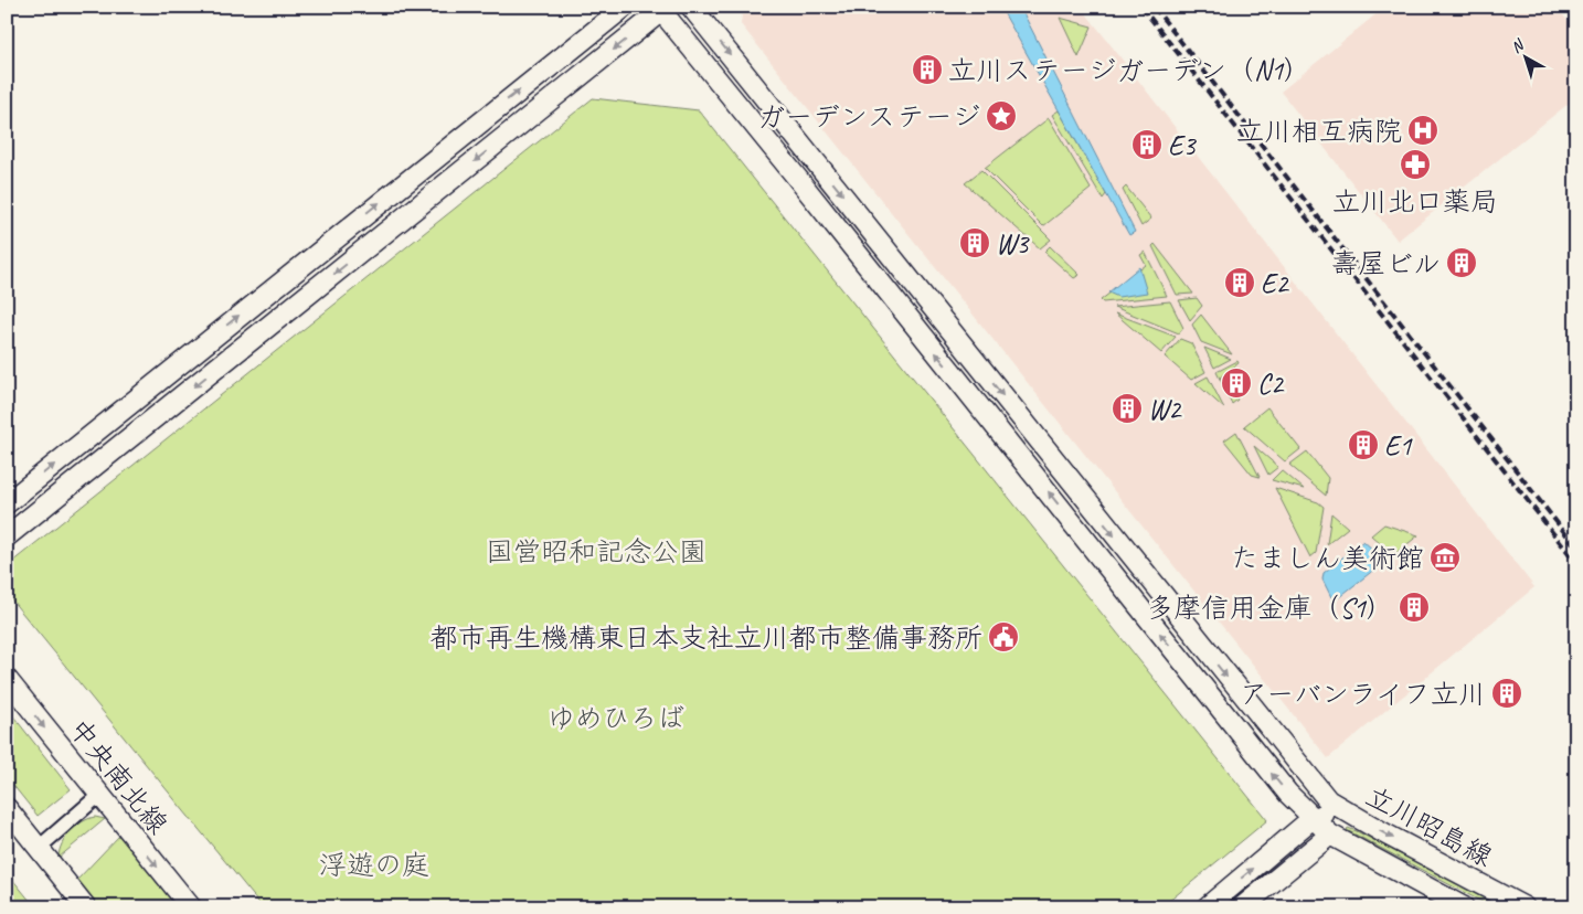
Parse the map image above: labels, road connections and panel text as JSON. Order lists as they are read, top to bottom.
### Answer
{
  "streets": {
    "street": ["中央南北線", "立川昭島線"]
  },
  "one_way": ["立川昭島線"],
  "parks": ["国営昭和記念公園", "ゆめひろば", "浮遊の庭"],
  "places": {
    "building": [
      "立川ステージガーデン（N1）",
      "E3",
      "W3",
      "壽屋ビル",
      "E2",
      "C2",
      "W2",
      "E1",
      "多摩信用金庫（S1）",
      "アーバンライフ立川"
    ],
    "place": ["ガーデンステージ"],
    "hospital": ["立川相互病院"],
    "pharmacy": ["立川北口薬局"],
    "museum": ["たましん美術館"],
    "public building": ["都市再生機構東日本支社立川都市整備事務所"]
  },
  "north": "top left"
}
